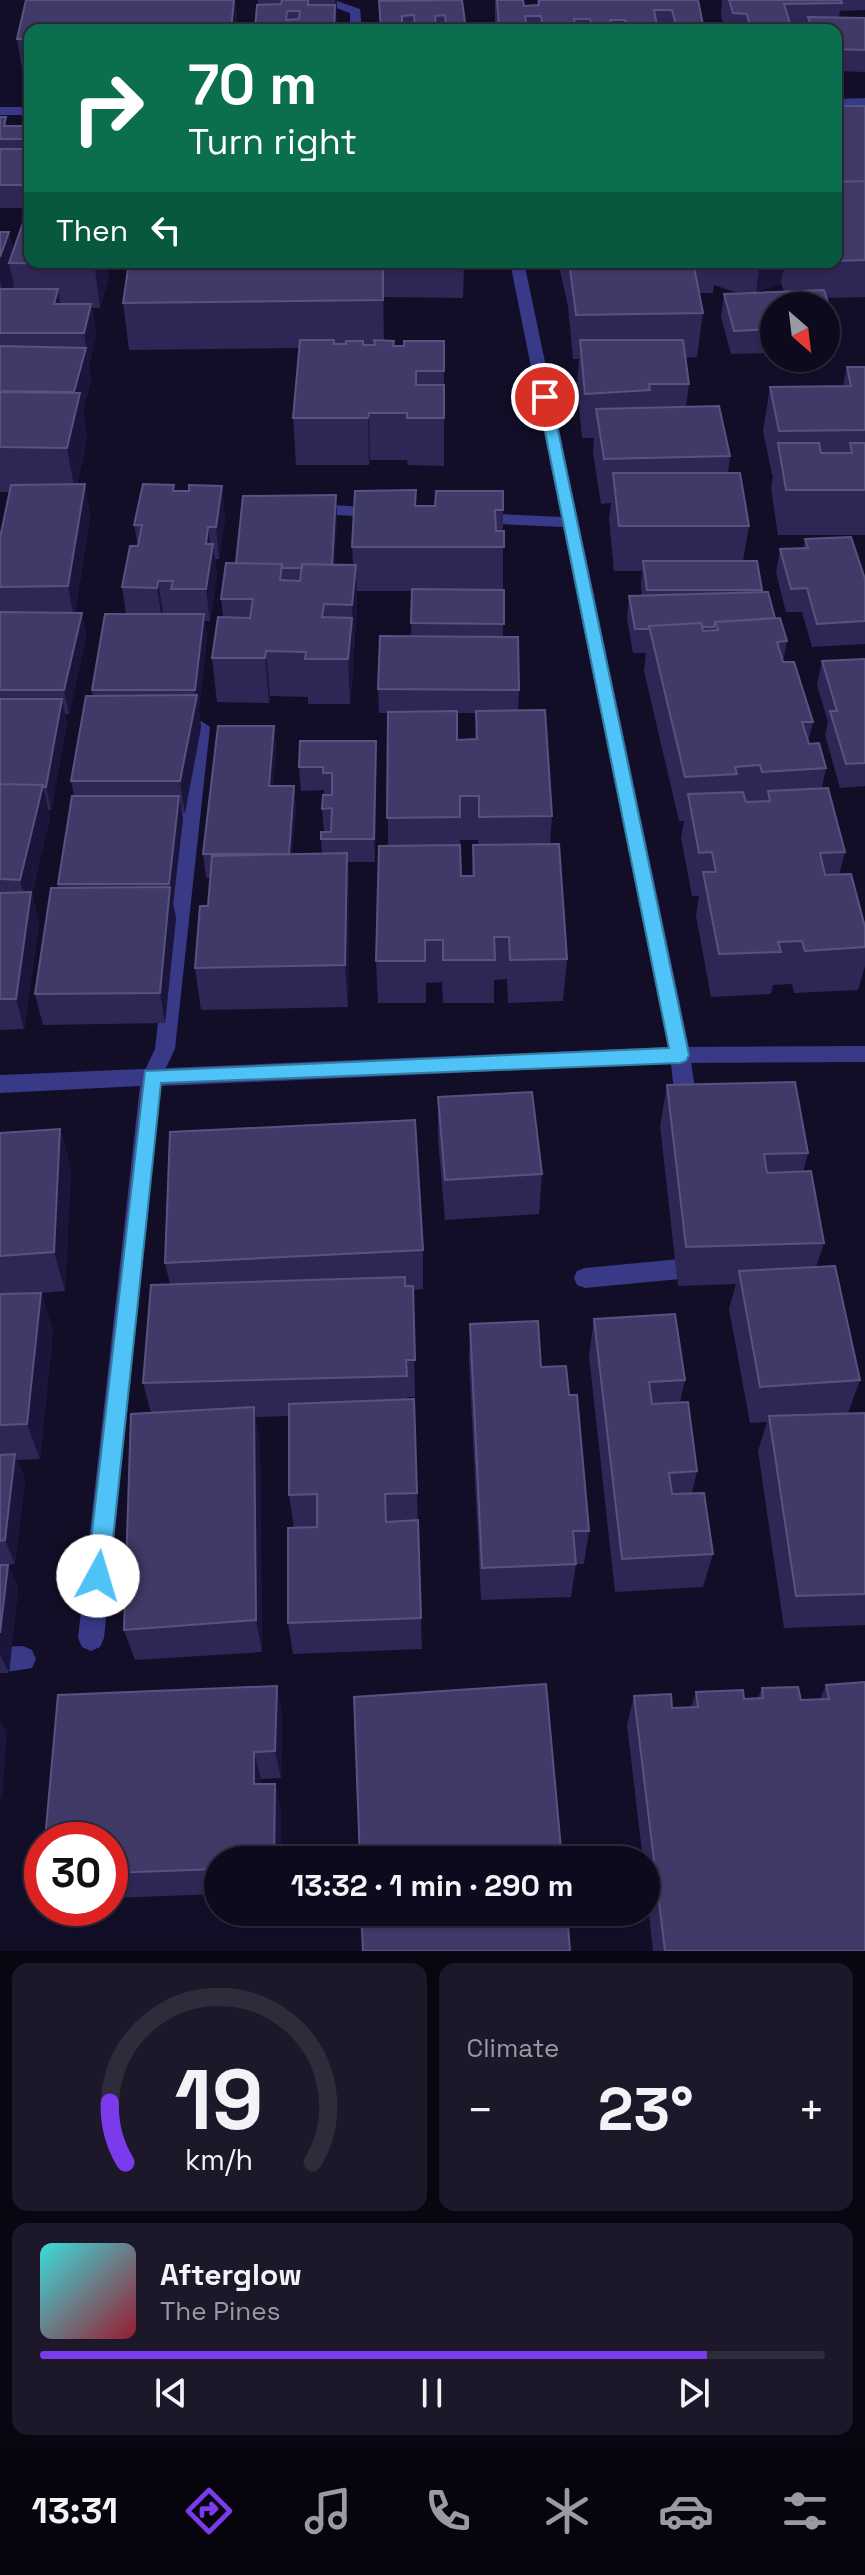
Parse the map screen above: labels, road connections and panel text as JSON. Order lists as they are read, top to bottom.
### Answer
{
  "north": "bottom right",
  "page": {
    "turn": ["70 m", "Turn right"],
    "then": "Then",
    "limit": "30",
    "trip": "13:32 · 1 min · 290 m",
    "tile": "Climate",
    "heat": ["−", "23°", "+"],
    "song": ["Afterglow", "The Pines"],
    "tabs": "13:31",
    "gauge": ["19", "km/h"]
  }
}
